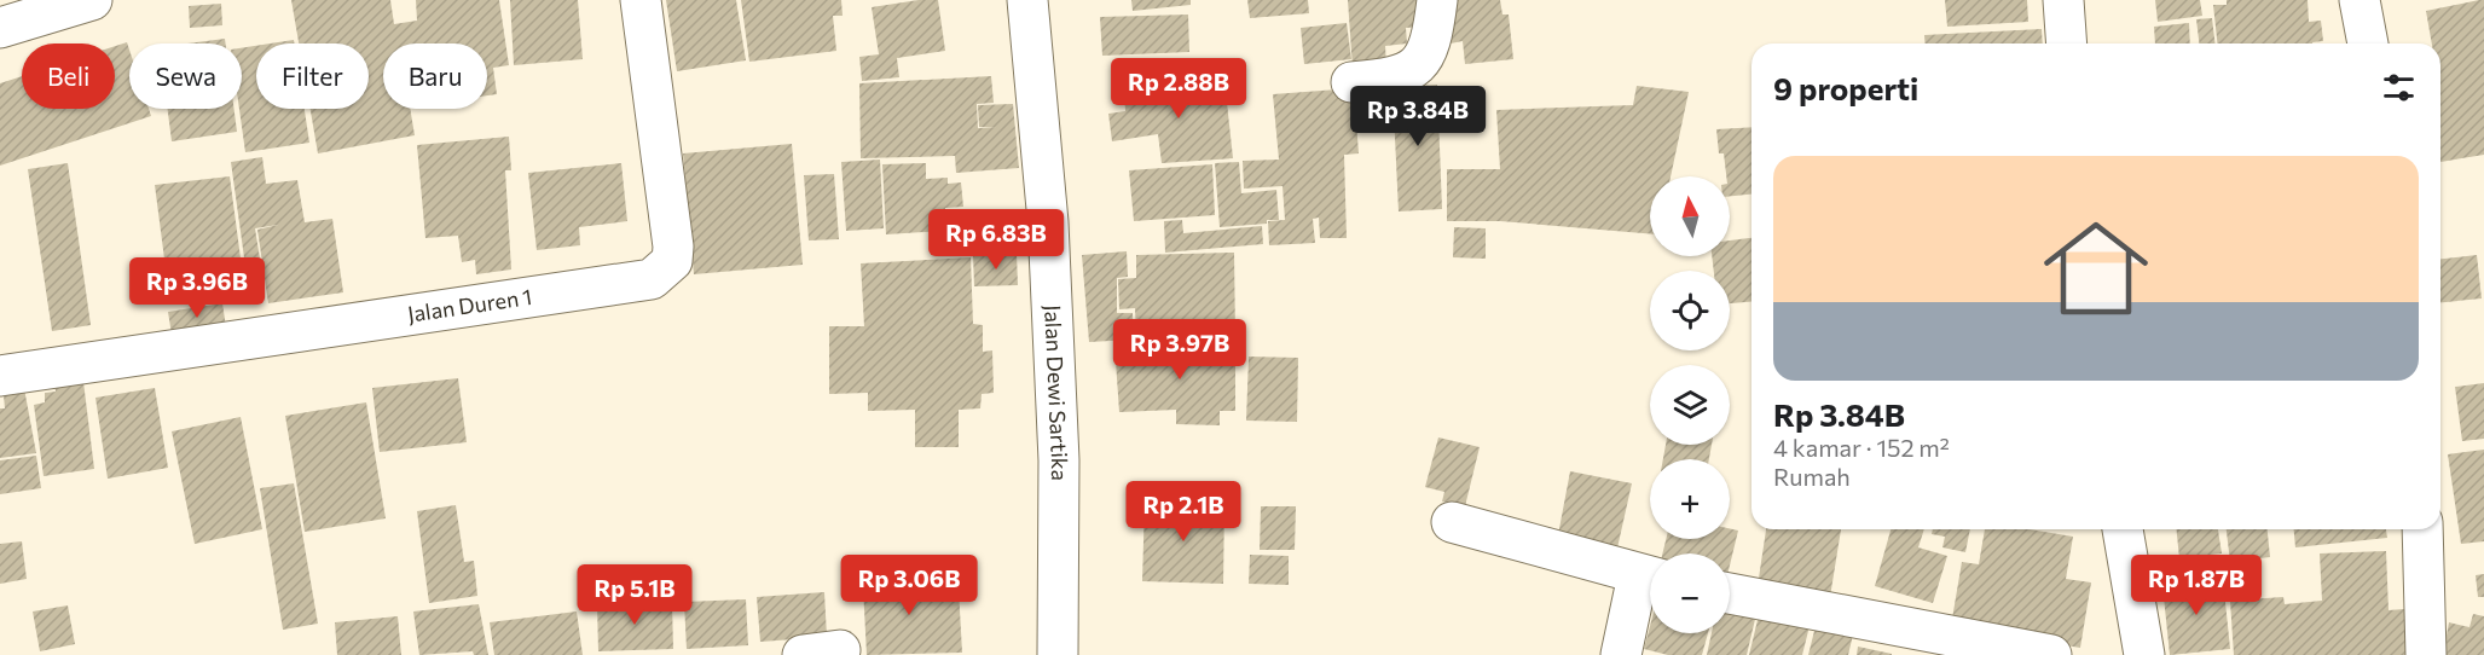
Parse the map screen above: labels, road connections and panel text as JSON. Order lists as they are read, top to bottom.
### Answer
{
  "streets": {
    "street": ["Jalan Duren 1", "Jalan Dewi Sartika"]
  },
  "north": "top",
  "page": {
    "chip": [
      "Beli",
      "Sewa",
      "Filter",
      "Baru"
    ],
    "heading": "9 properti",
    "price": [
      "Rp 2.88B",
      "Rp 3.84B",
      "Rp 6.83B",
      "Rp 3.96B",
      "Rp 3.97B",
      "Rp 2.1B",
      "Rp 3.06B",
      "Rp 1.87B",
      "Rp 5.1B"
    ],
    "list": [
      {
        "name": "Rp 3.84B",
        "note": "4 kamar · 152 m² · Rumah"
      }
    ],
    "map_buttons": ["+", "−"]
  }
}
